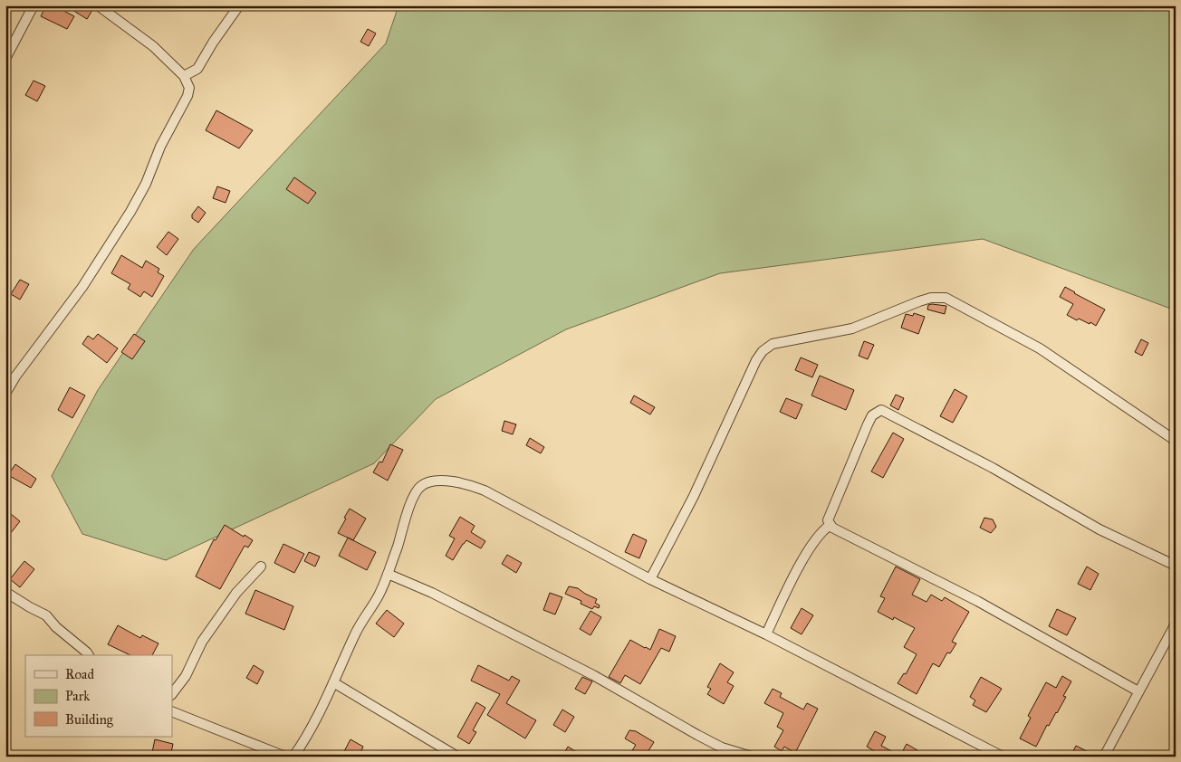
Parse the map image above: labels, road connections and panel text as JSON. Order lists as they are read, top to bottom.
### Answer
{
  "legend": ["Road", "Park", "Building"]
}
